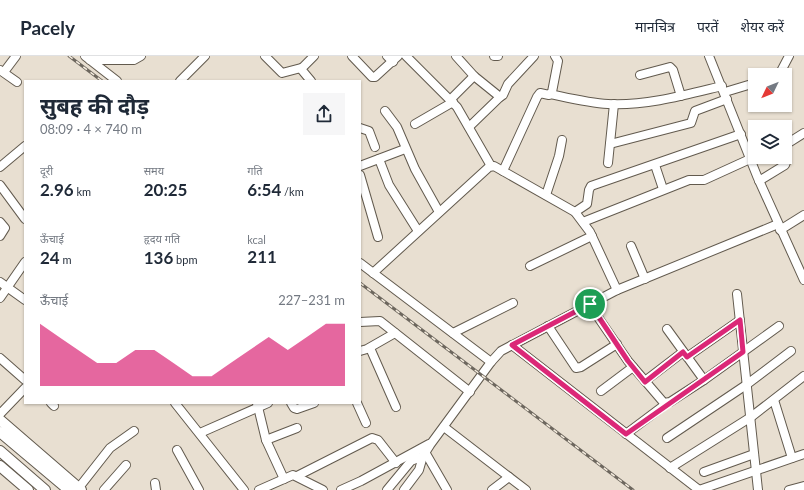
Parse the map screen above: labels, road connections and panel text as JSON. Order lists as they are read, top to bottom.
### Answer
{
  "north": "bottom left",
  "page": {
    "header": "Pacely",
    "nav": ["मानचित्र", "परतें", "शेयर करें"],
    "heading": ["सुबह की दौड़", "08:09 · 4 × 740 m"],
    "stats": [
      ["दूरी", "2.96 km"],
      ["समय", "20:25"],
      ["गति", "6:54 /km"],
      ["ऊँचाई", "24 m"],
      ["हृदय गति", "136 bpm"],
      ["kcal", "211"]
    ],
    "chart": ["ऊँचाई", "227–231 m"]
  }
}
